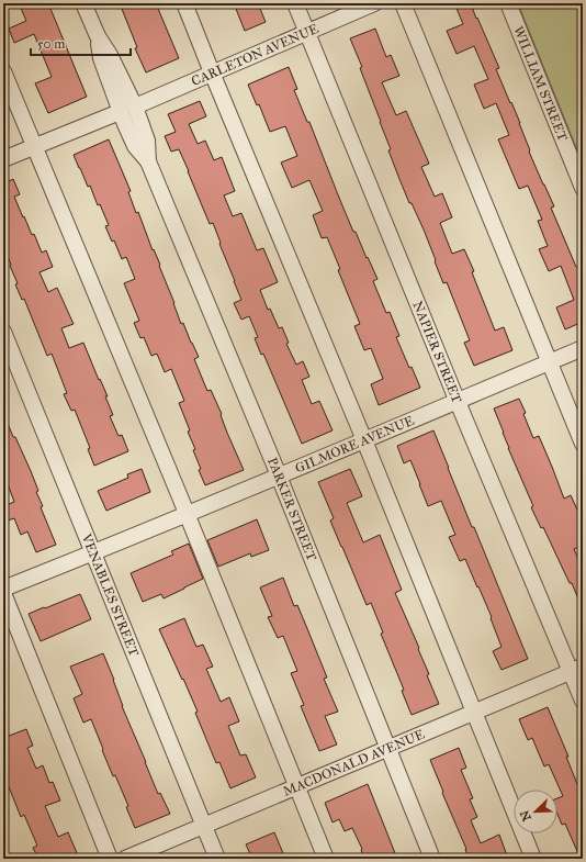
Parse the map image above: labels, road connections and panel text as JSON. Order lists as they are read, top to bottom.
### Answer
{
  "streets": {
    "street": [
      "CARLETON AVENUE",
      "WILLIAM STREET",
      "NAPIER STREET",
      "GILMORE AVENUE",
      "PARKER STREET",
      "VENABLES STREET",
      "MACDONALD AVENUE"
    ]
  },
  "crossings": [
    ["CARLETON AVENUE", "NAPIER STREET"],
    ["CARLETON AVENUE", "PARKER STREET"],
    ["NAPIER STREET", "GILMORE AVENUE"],
    ["NAPIER STREET", "MACDONALD AVENUE"],
    ["GILMORE AVENUE", "PARKER STREET"],
    ["GILMORE AVENUE", "VENABLES STREET"],
    ["PARKER STREET", "MACDONALD AVENUE"],
    ["VENABLES STREET", "MACDONALD AVENUE"]
  ],
  "scale_bar": "50 m",
  "north": "bottom left"
}
